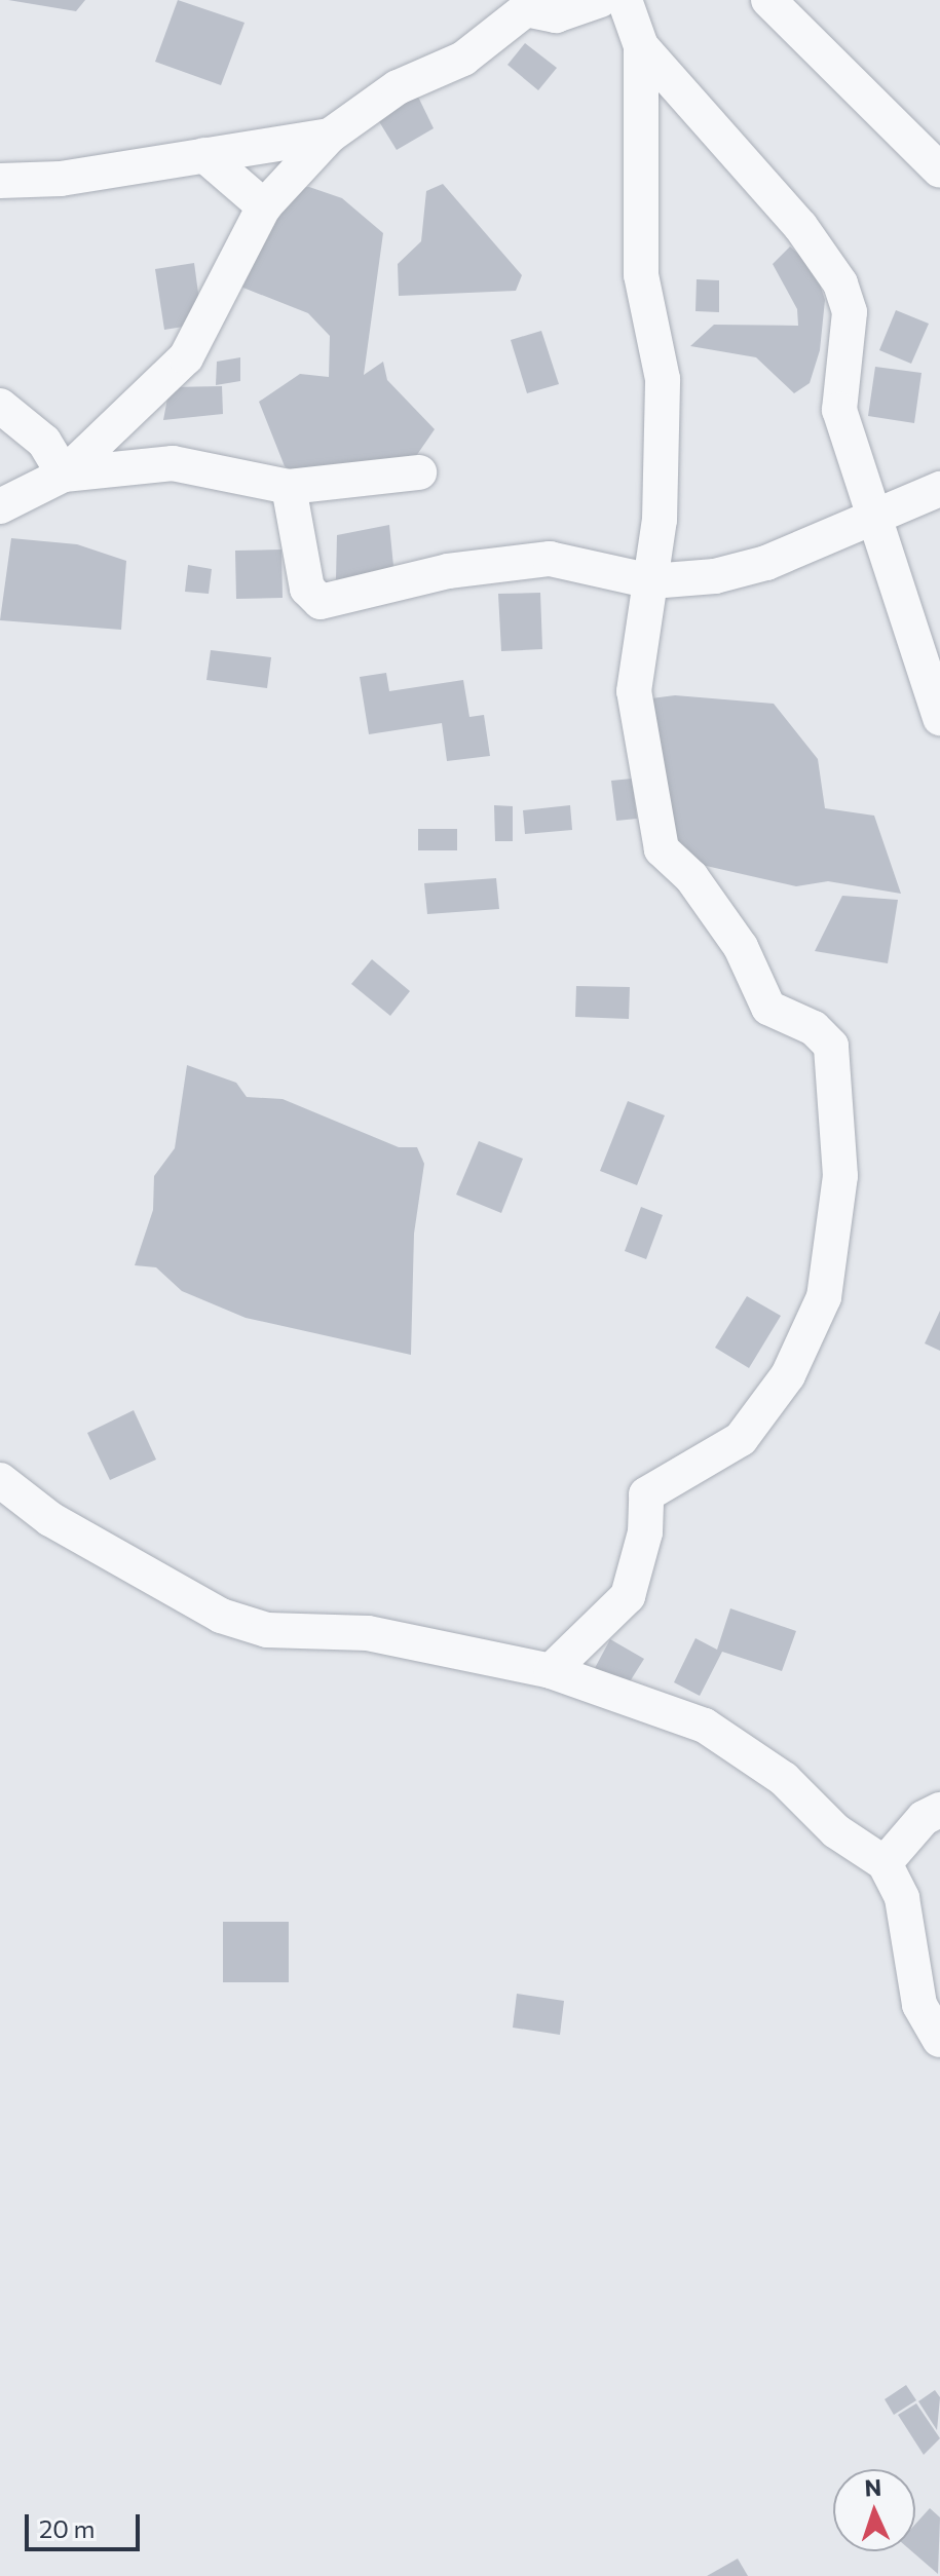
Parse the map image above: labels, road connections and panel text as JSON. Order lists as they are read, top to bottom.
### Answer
{
  "scale_bar": "20 m",
  "north": "top"
}
